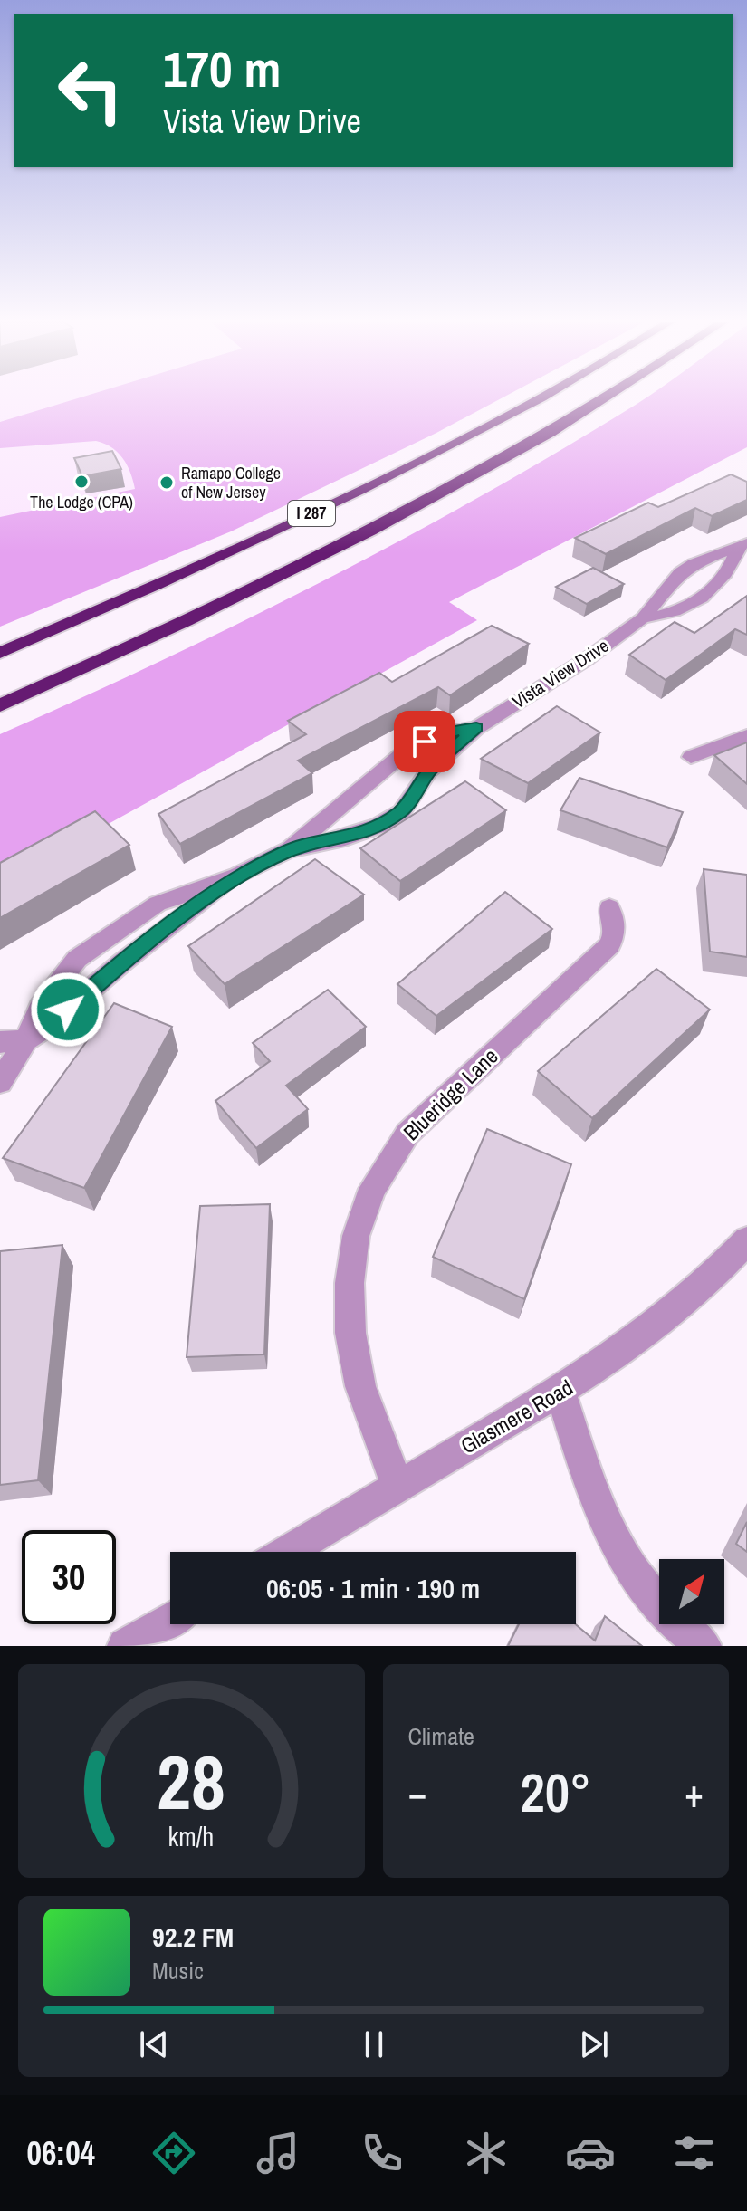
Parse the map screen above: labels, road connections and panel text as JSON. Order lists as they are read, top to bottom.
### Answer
{
  "streets": {
    "highway": ["I 287"],
    "street": ["Vista View Drive", "Blueridge Lane", "Glasmere Road"]
  },
  "crossings": [
    ["Blueridge Lane", "Glasmere Road"]
  ],
  "places": ["The Lodge (CPA)", "Ramapo College of New Jersey"],
  "north": "top right",
  "page": {
    "turn": ["170 m", "Vista View Drive"],
    "limit": "30",
    "trip": "06:05 · 1 min · 190 m",
    "tile": "Climate",
    "heat": ["−", "20°", "+"],
    "song": ["92.2 FM", "Music"],
    "tabs": "06:04",
    "gauge": ["28", "km/h"]
  }
}
